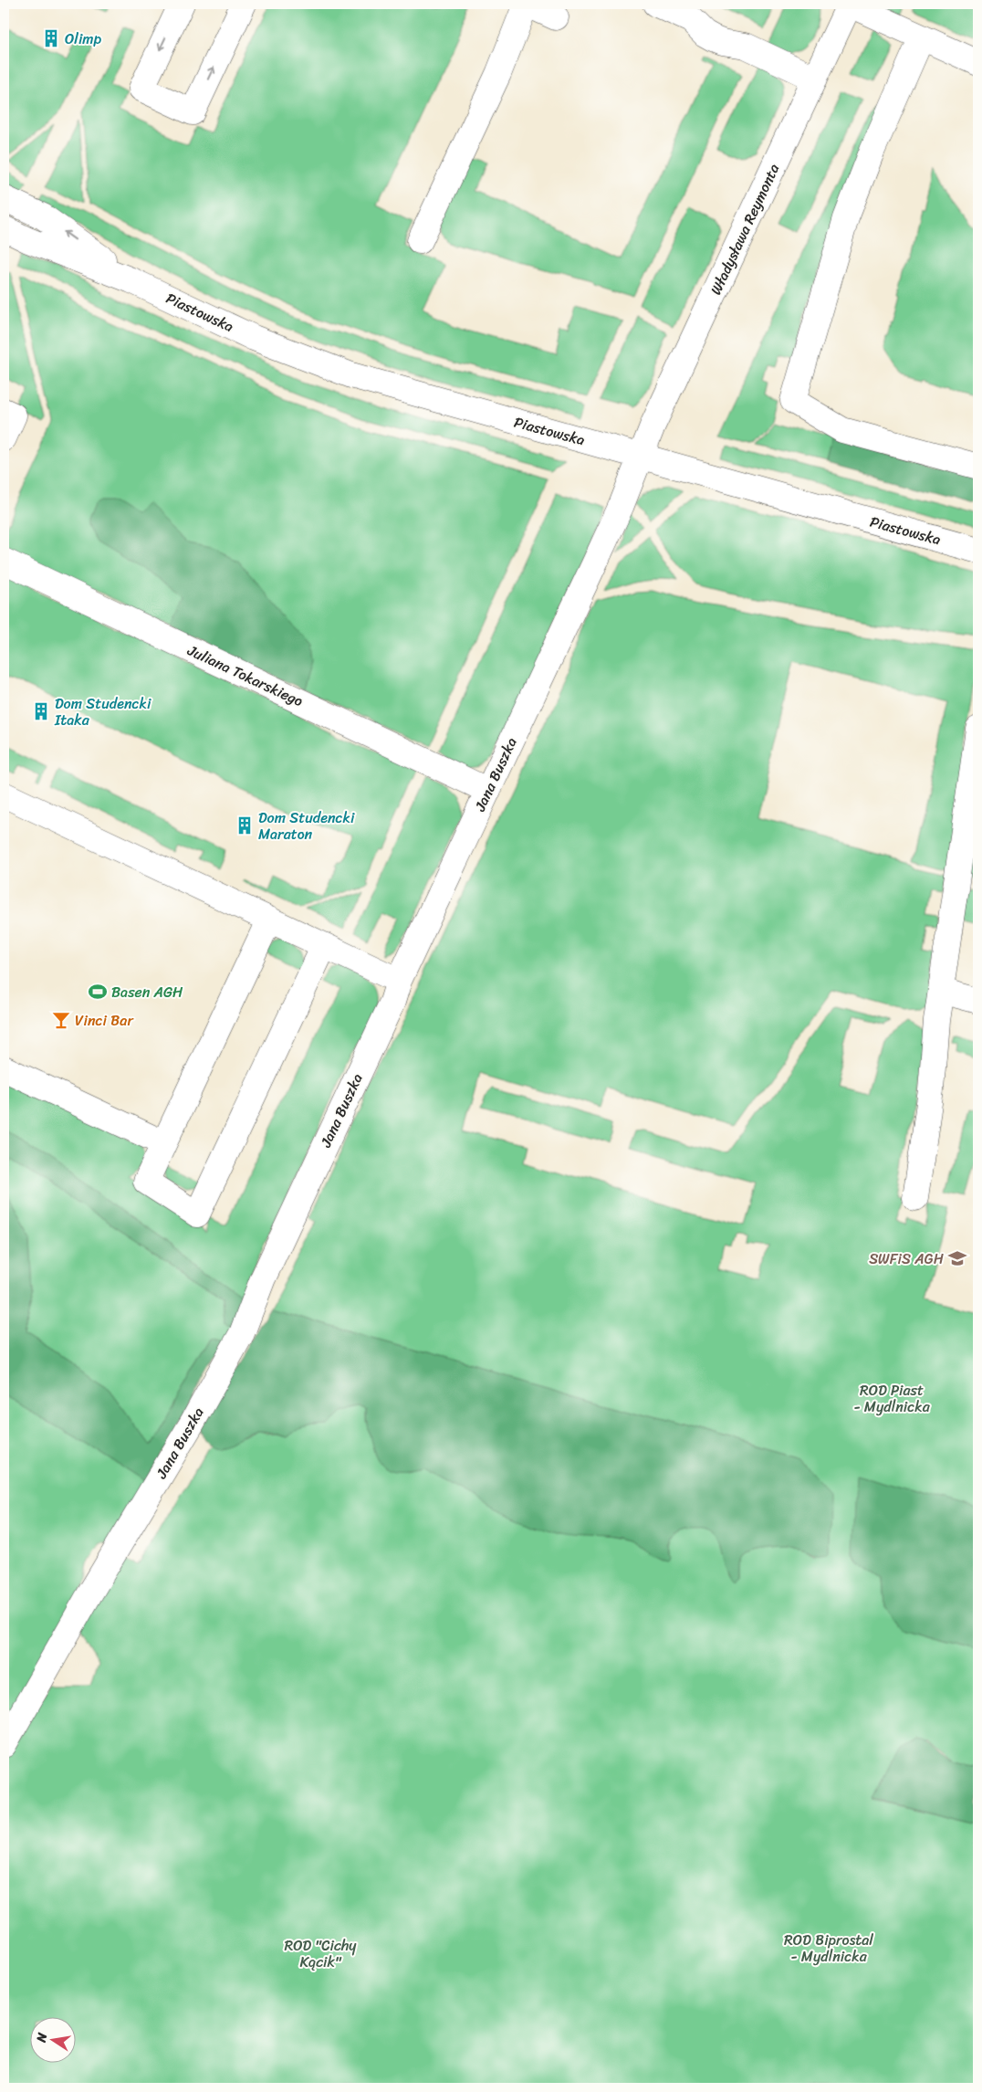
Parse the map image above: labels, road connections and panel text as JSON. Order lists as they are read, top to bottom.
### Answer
{
  "streets": {
    "street": [
      "Władysława Reymonta",
      "Piastowska",
      "Juliana Tokarskiego",
      "Jana Buszka"
    ]
  },
  "crossings": [
    ["Władysława Reymonta", "Piastowska"],
    ["Władysława Reymonta", "Jana Buszka"],
    ["Piastowska", "Jana Buszka"],
    ["Juliana Tokarskiego", "Jana Buszka"]
  ],
  "parks": ["ROD Piast - Mydlnicka", "ROD Biprostal - Mydlnicka", "ROD \"Cichy Kącik\""],
  "places": {
    "building": ["Olimp", "Dom Studencki Itaka", "Dom Studencki Maraton"],
    "sports": ["Basen AGH"],
    "bar": ["Vinci Bar"],
    "school or university": ["SWFiS AGH"]
  },
  "north": "left"
}
